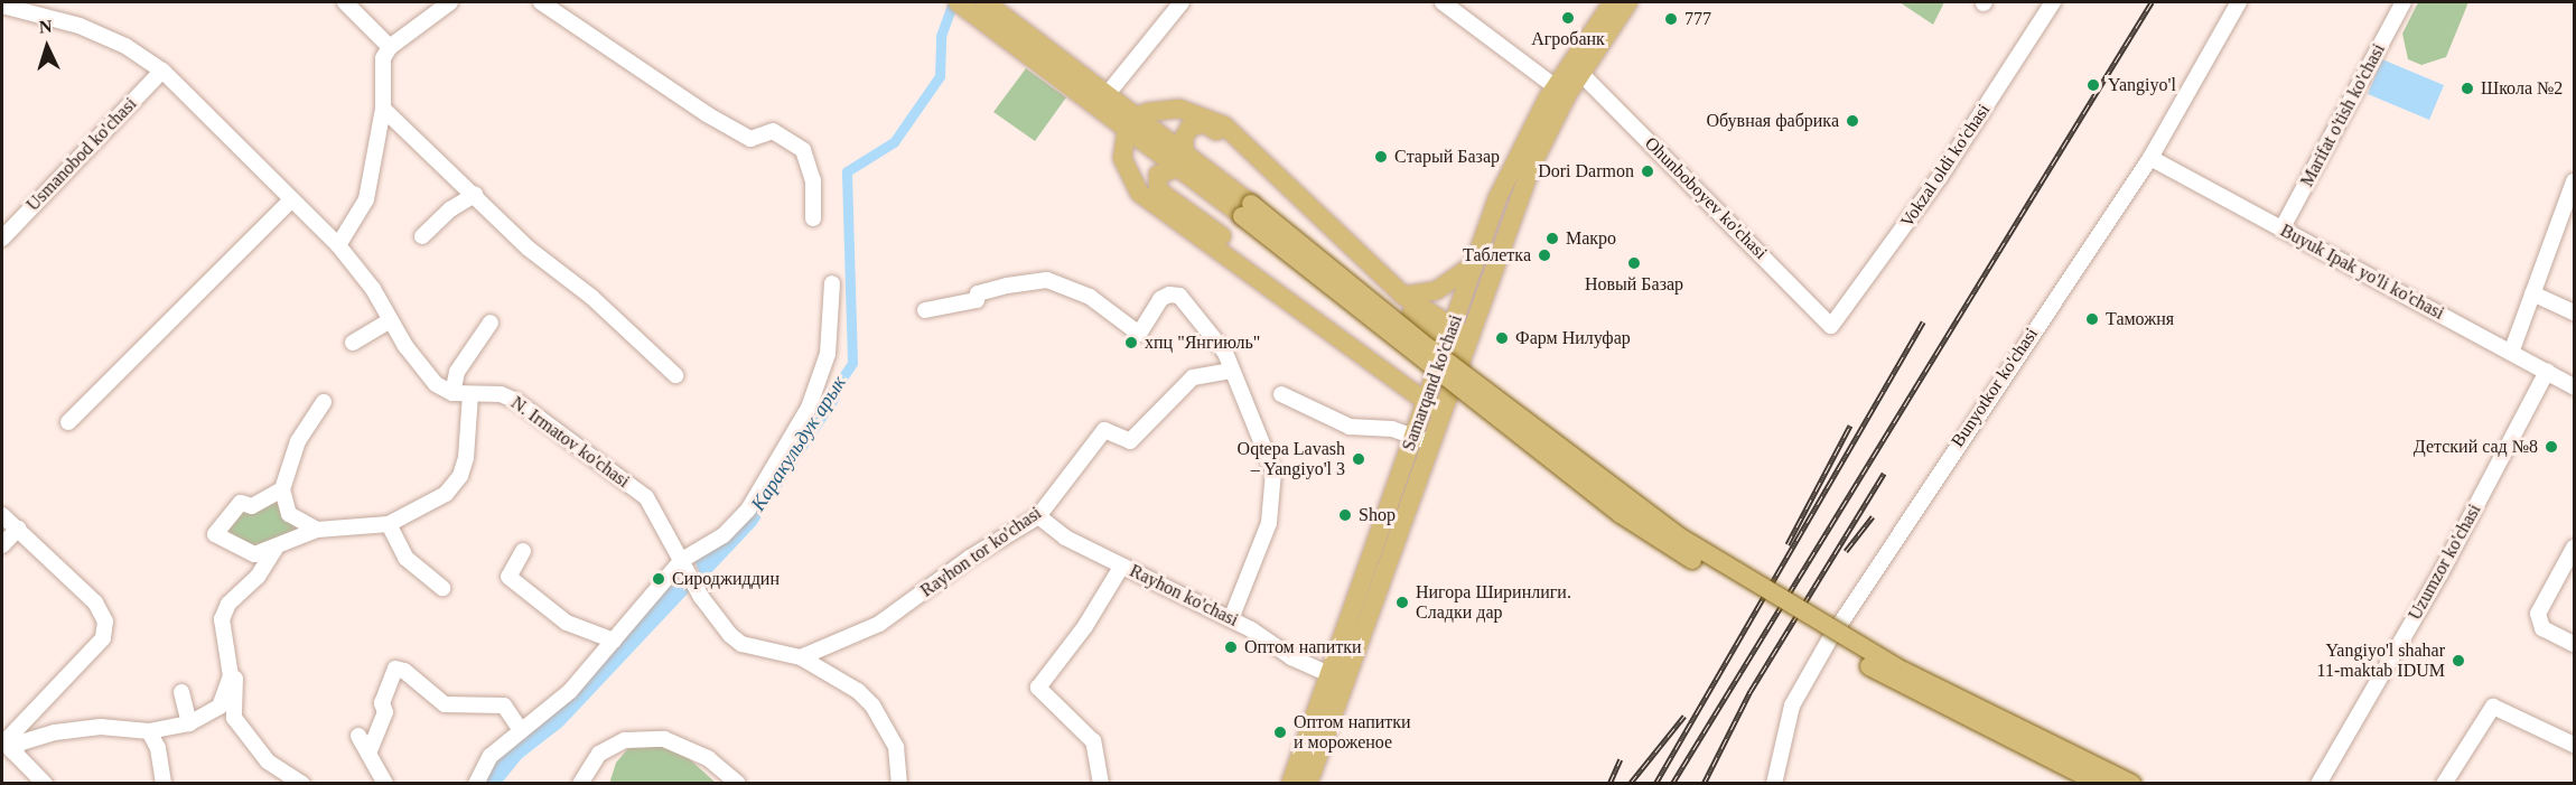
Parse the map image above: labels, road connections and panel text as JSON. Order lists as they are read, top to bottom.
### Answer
{
  "streets": {
    "main road": ["Samarqand ko'chasi"],
    "street": [
      "Marifat o'tish ko'chasi",
      "Usmanobod ko'chasi",
      "Vokzal oldi ko'chasi",
      "Ohunboboyev ko'chasi",
      "Buyuk Ipak yo'li ko'chasi",
      "Bunyotkor ko'chasi",
      "N. Irmatov ko'chasi",
      "Rayhon tor ko'chasi",
      "Uzumzor ko'chasi",
      "Rayhon ko'chasi"
    ]
  },
  "crossings": [
    ["Marifat o'tish ko'chasi", "Buyuk Ipak yo'li ko'chasi"],
    ["Vokzal oldi ko'chasi", "Ohunboboyev ko'chasi"],
    ["Ohunboboyev ko'chasi", "Samarqand ko'chasi"],
    ["Buyuk Ipak yo'li ko'chasi", "Bunyotkor ko'chasi"],
    ["Buyuk Ipak yo'li ko'chasi", "Uzumzor ko'chasi"],
    ["Samarqand ko'chasi", "Rayhon ko'chasi"],
    ["N. Irmatov ko'chasi", "Rayhon tor ko'chasi"],
    ["Rayhon tor ko'chasi", "Rayhon ko'chasi"]
  ],
  "water": ["Каракульдук арык"],
  "places": [
    "Агробанк",
    "777",
    "Yangiyo'l",
    "Школа №2",
    "Обувная фабрика",
    "Cтарый Базар",
    "Dori Darmon",
    "Макро",
    "Таблетка",
    "Новый Базар",
    "Таможня",
    "Фарм Нилуфар",
    "хпц \"Янгиюль\"",
    "Детский сад №8",
    "Oqtepa Lavash – Yangiyo'l 3",
    "Shop",
    "Сироджиддин",
    "Нигора Ширинлиги. Сладки дар",
    "Оптом напитки",
    "Yangiyo'l shahar 11-maktab IDUM",
    "Оптом напитки и мороженое"
  ],
  "north": "top"
}
